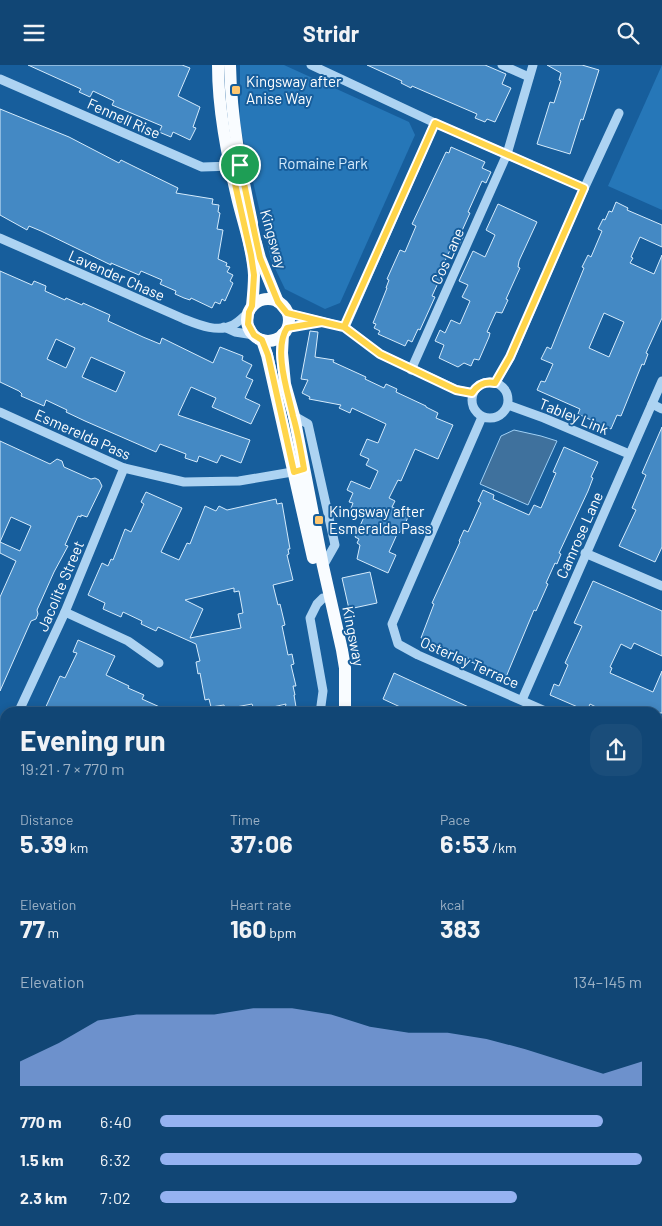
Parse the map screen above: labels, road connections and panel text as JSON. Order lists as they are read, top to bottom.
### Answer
{
  "streets": {
    "main road": ["Kingsway"],
    "street": [
      "Fennell Rise",
      "Cos Lane",
      "Lavender Chase",
      "Tabley Link",
      "Esmerelda Pass",
      "Camrose Lane",
      "Jacolite Street",
      "Osterley Terrace"
    ]
  },
  "crossings": [
    ["Fennell Rise", "Kingsway"],
    ["Kingsway", "Lavender Chase"],
    ["Kingsway", "Esmerelda Pass"],
    ["Tabley Link", "Camrose Lane"],
    ["Tabley Link", "Osterley Terrace"],
    ["Esmerelda Pass", "Jacolite Street"],
    ["Camrose Lane", "Osterley Terrace"]
  ],
  "parks": ["Romaine Park"],
  "places": {
    "transit": ["Kingsway after Anise Way", "Kingsway after Esmeralda Pass"]
  },
  "page": {
    "header": "Stridr",
    "heading": ["Evening run", "19:21 · 7 × 770 m"],
    "stats": [
      ["Distance", "5.39 km"],
      ["Time", "37:06"],
      ["Pace", "6:53 /km"],
      ["Elevation", "77 m"],
      ["Heart rate", "160 bpm"],
      ["kcal", "383"]
    ],
    "chart": ["Elevation", "134–145 m"],
    "list": [
      {
        "name": "770 m",
        "note": "6:40"
      },
      {
        "name": "1.5 km",
        "note": "6:32"
      },
      {
        "name": "2.3 km",
        "note": "7:02"
      }
    ]
  }
}
